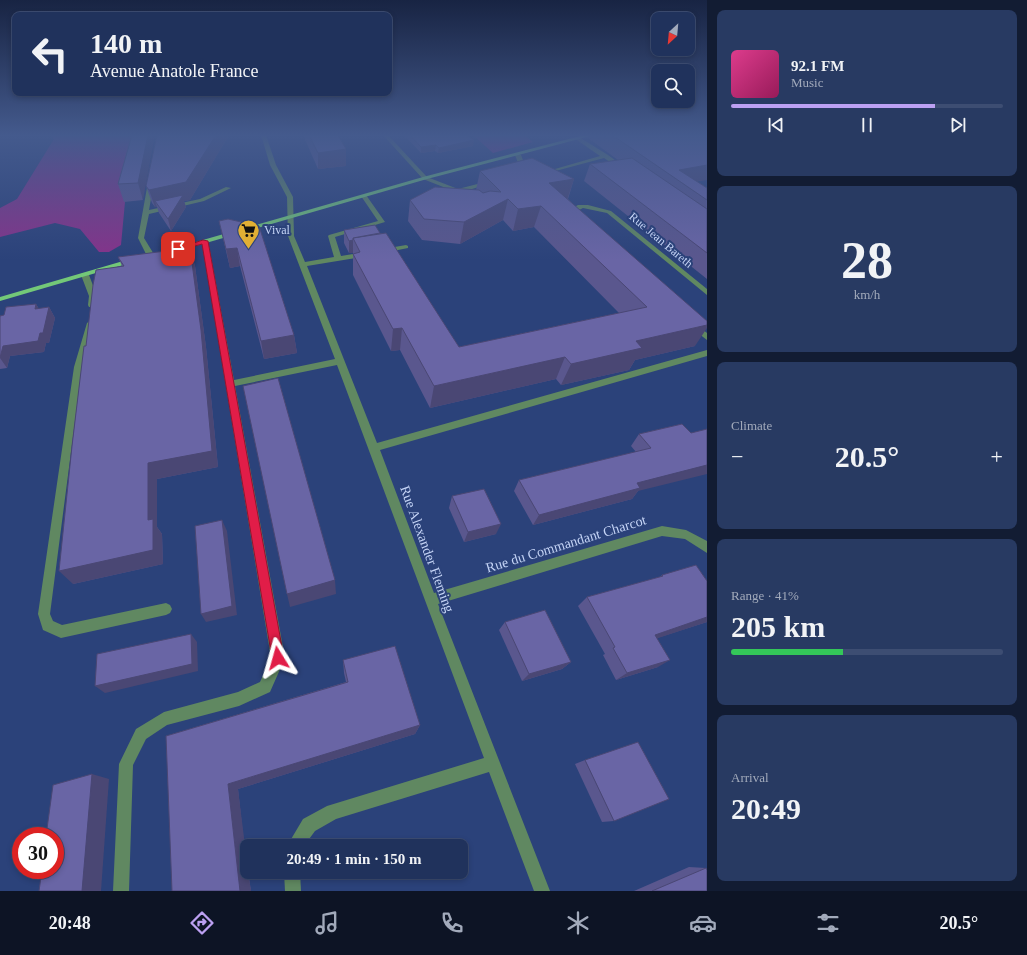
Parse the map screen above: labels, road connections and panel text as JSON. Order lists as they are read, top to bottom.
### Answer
{
  "streets": {
    "street": ["Rue Jean Bareth", "Rue du Commandant Charcot", "Rue Alexander Fleming"]
  },
  "crossings": [
    ["Rue du Commandant Charcot", "Rue Alexander Fleming"]
  ],
  "places": {
    "supermarket": ["Vival"]
  },
  "north": "bottom left",
  "page": {
    "turn": ["140 m", "Avenue Anatole France"],
    "song": ["92.1 FM", "Music"],
    "tile": [
      ["28", "km/h"],
      "Climate",
      ["Range · 41%", "205 km"],
      ["Arrival", "20:49"]
    ],
    "heat": ["−", "20.5°", "+"],
    "limit": "30",
    "trip": "20:49 · 1 min · 150 m",
    "tabs": ["20:48", "20.5°"]
  }
}
